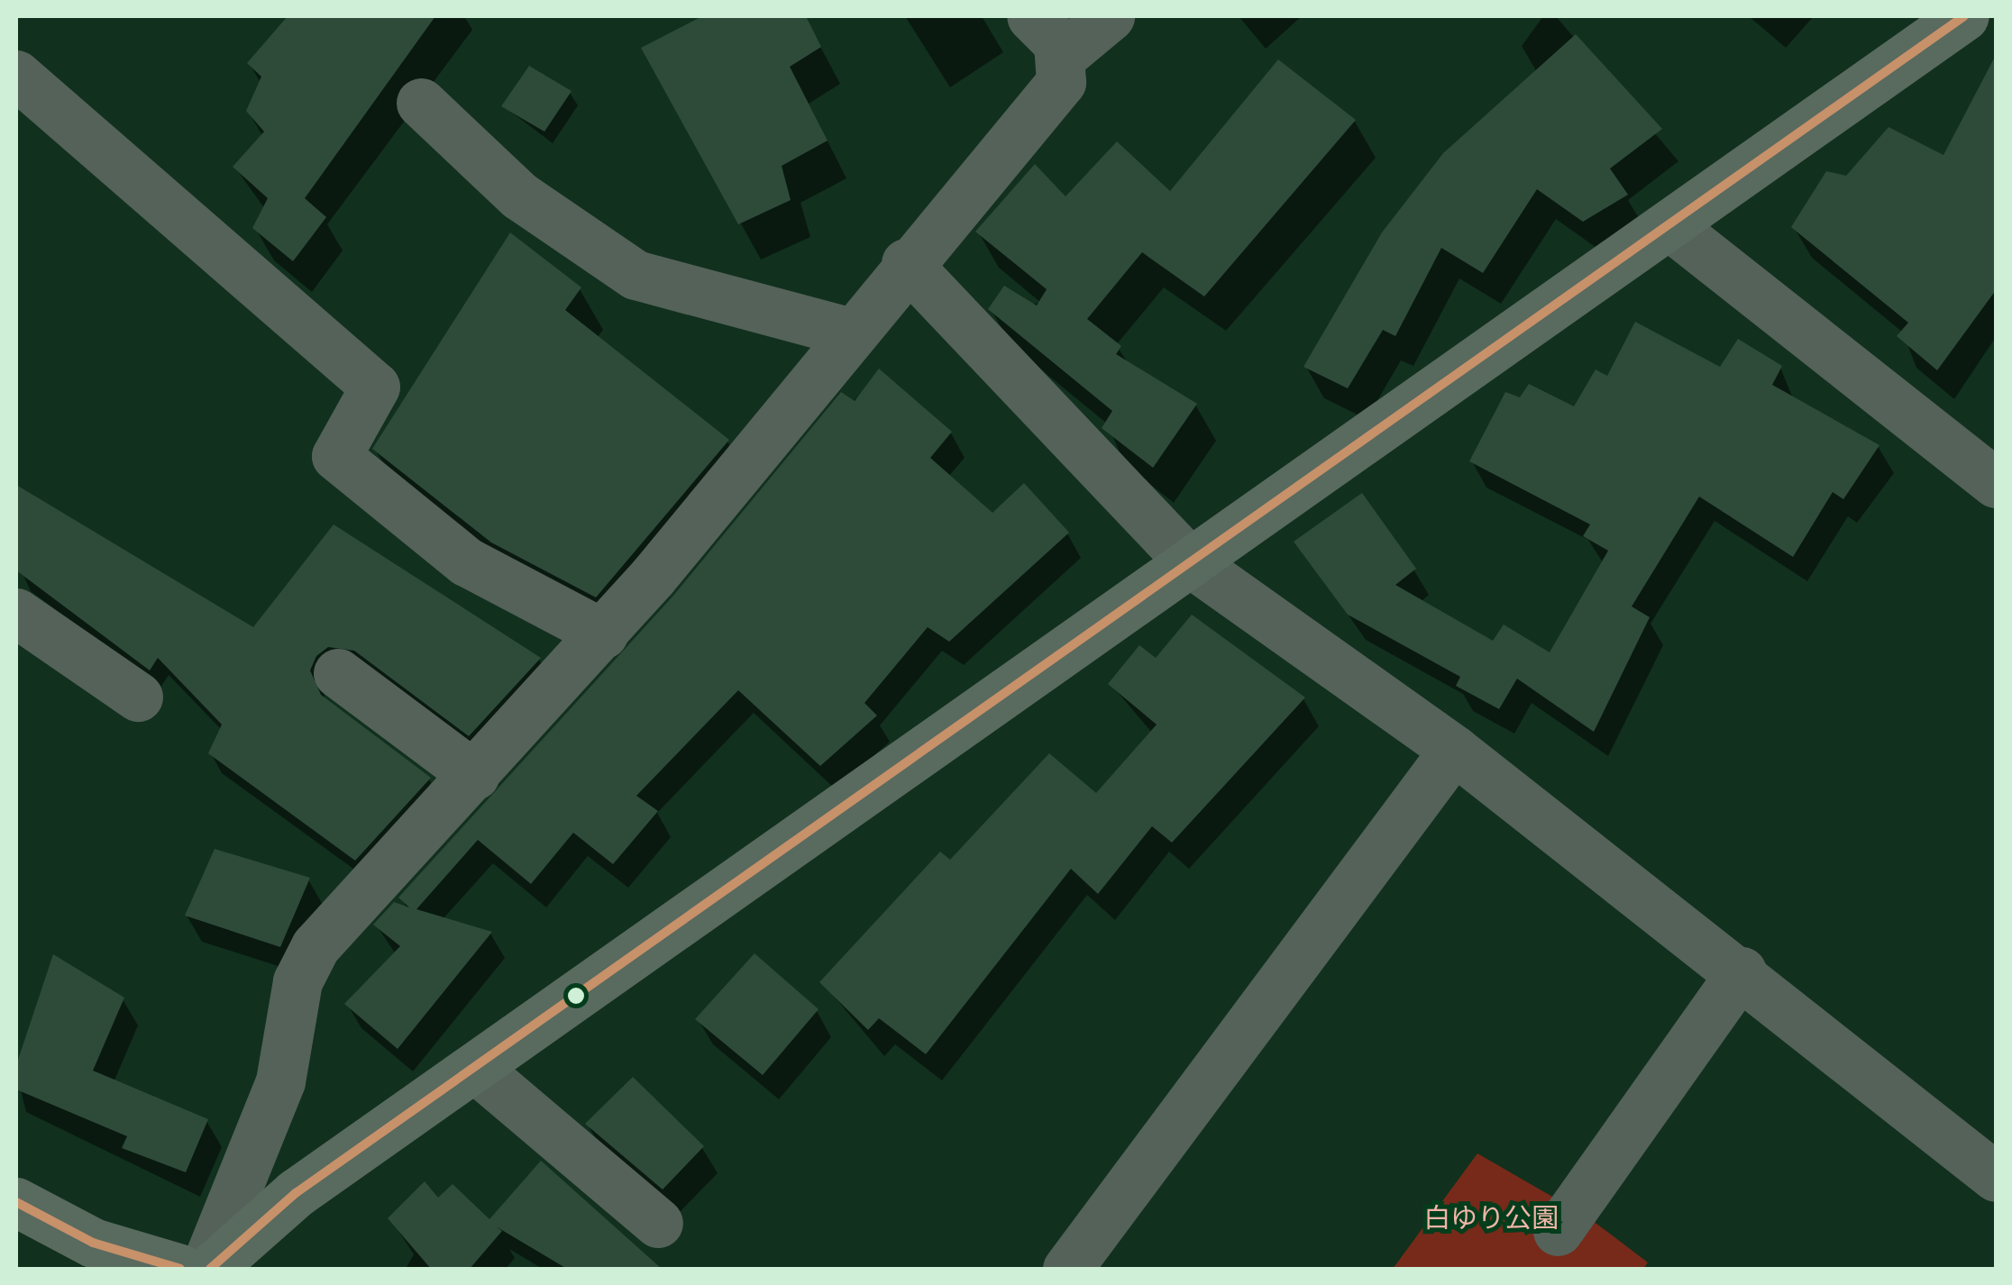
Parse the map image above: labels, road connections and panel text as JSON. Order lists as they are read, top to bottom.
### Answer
{
  "parks": ["白ゆり公園"]
}
